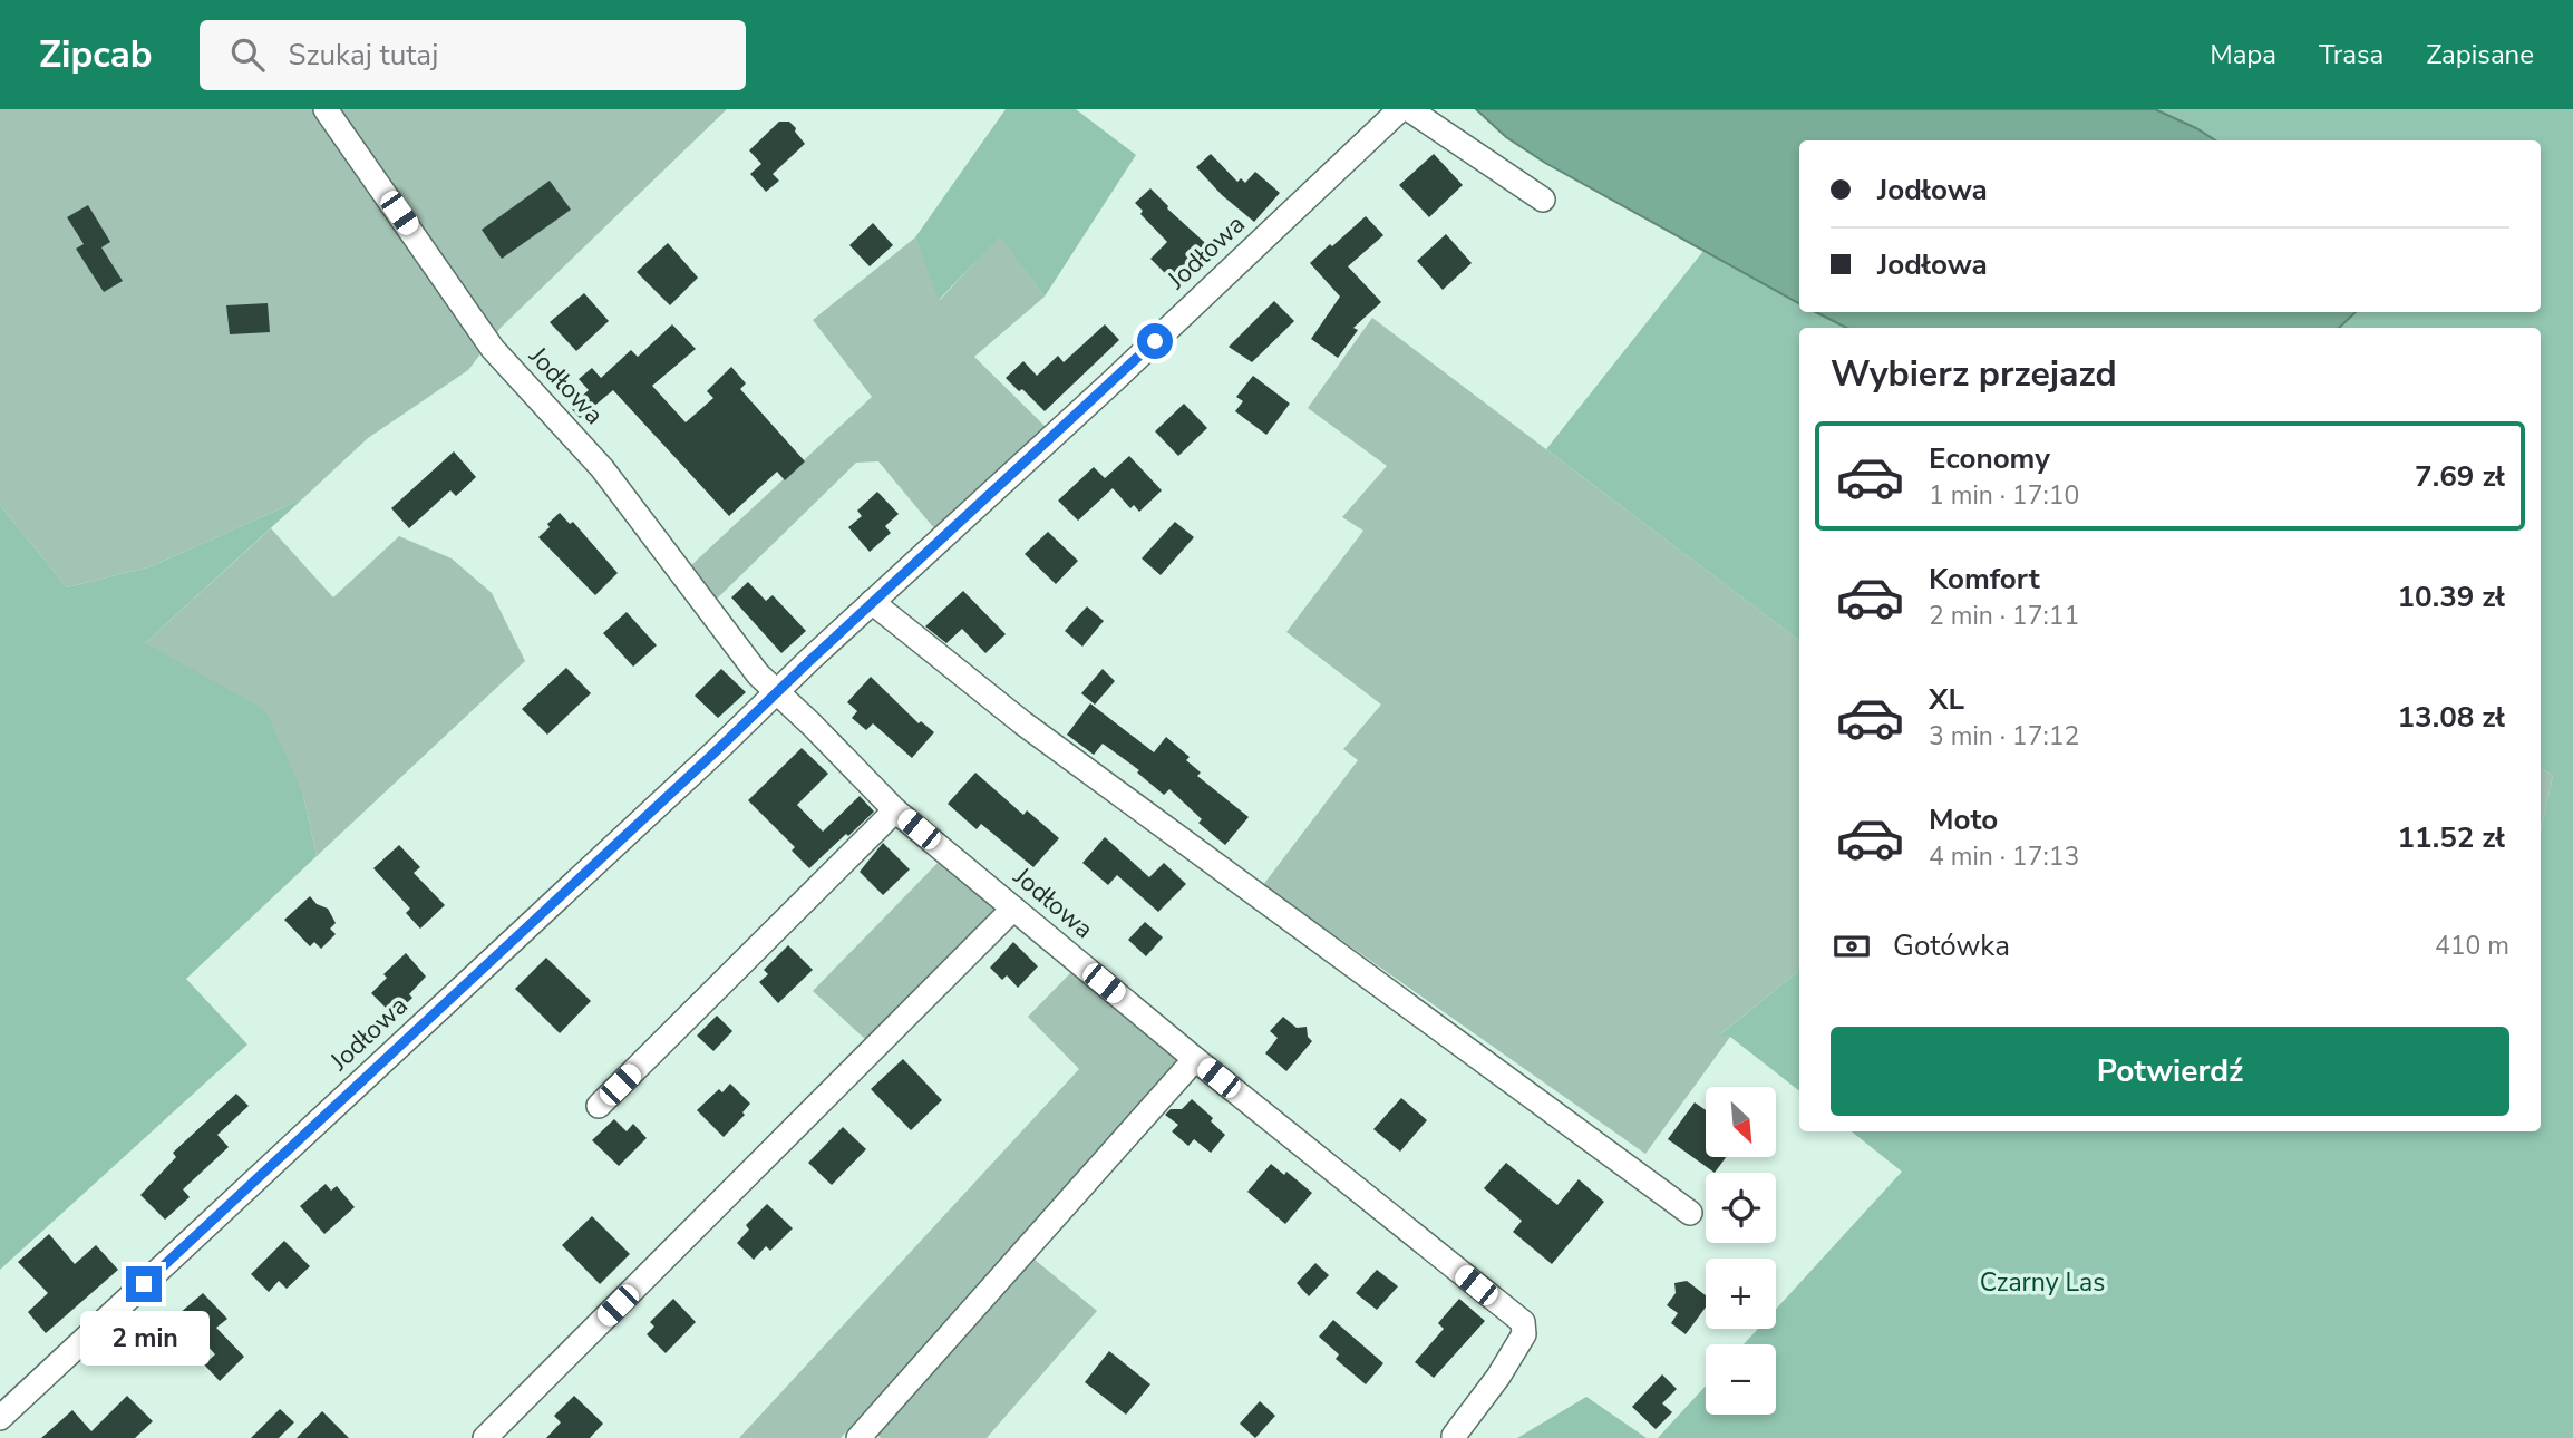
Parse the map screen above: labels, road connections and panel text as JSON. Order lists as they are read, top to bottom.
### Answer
{
  "streets": {
    "street": ["Jodłowa"]
  },
  "parks": ["Czarny Las"],
  "north": "bottom right",
  "page": {
    "header": "Zipcab",
    "search": "Szukaj tutaj",
    "nav": ["Mapa", "Trasa", "Zapisane"],
    "banner": ["Jodłowa", "Jodłowa"],
    "heading": "Wybierz przejazd",
    "list": [
      {
        "name": "Economy",
        "note": "1 min · 17:10",
        "value": "7.69 zł"
      },
      {
        "name": "Komfort",
        "note": "2 min · 17:11",
        "value": "10.39 zł"
      },
      {
        "name": "XL",
        "note": "3 min · 17:12",
        "value": "13.08 zł"
      },
      {
        "name": "Moto",
        "note": "4 min · 17:13",
        "value": "11.52 zł"
      }
    ],
    "pay": ["Gotówka", "410 m"],
    "buttons": "Potwierdź",
    "map_buttons": ["+", "−"],
    "bubble": "2 min"
  }
}
